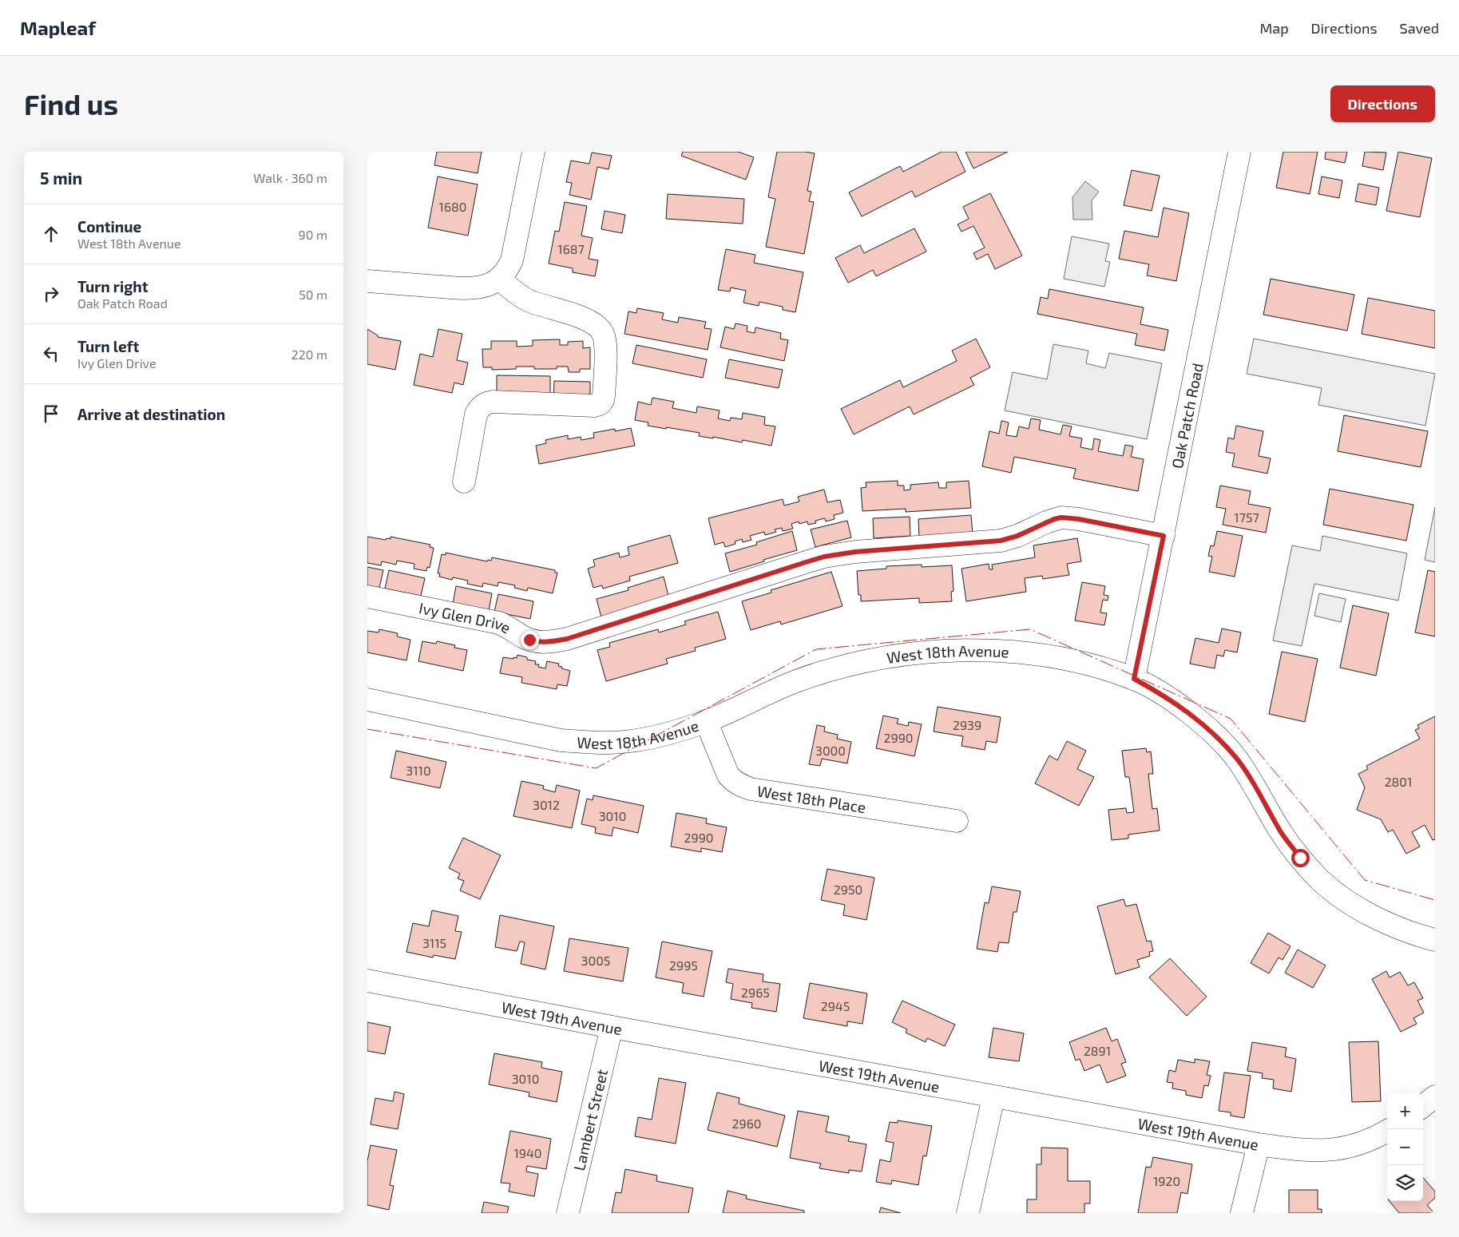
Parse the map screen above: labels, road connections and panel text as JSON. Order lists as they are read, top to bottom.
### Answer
{
  "streets": {
    "street": [
      "Oak Patch Road",
      "Ivy Glen Drive",
      "West 18th Avenue",
      "West 18th Place",
      "West 19th Avenue",
      "Lambert Street"
    ]
  },
  "crossings": [
    ["Oak Patch Road", "Ivy Glen Drive"],
    ["Oak Patch Road", "West 18th Avenue"],
    ["West 18th Avenue", "West 18th Place"],
    ["West 19th Avenue", "Lambert Street"]
  ],
  "house_numbers": [
    "1680",
    "1687",
    "1757",
    "2939",
    "2990",
    "3000",
    "3110",
    "2801",
    "3012",
    "3010",
    "2990",
    "2950",
    "3115",
    "3005",
    "2995",
    "2965",
    "2945",
    "2891",
    "3010",
    "2960",
    "1940",
    "1920"
  ],
  "page": {
    "header": "Mapleaf",
    "nav": ["Map", "Directions", "Saved"],
    "buttons": "Directions",
    "title": "Find us",
    "heading": ["5 min", "Walk · 360 m"],
    "list": [
      ["Continue", "West 18th Avenue", "90 m"],
      ["Turn right", "Oak Patch Road", "50 m"],
      ["Turn left", "Ivy Glen Drive", "220 m"],
      "Arrive at destination"
    ],
    "map_buttons": ["+", "−"]
  }
}
